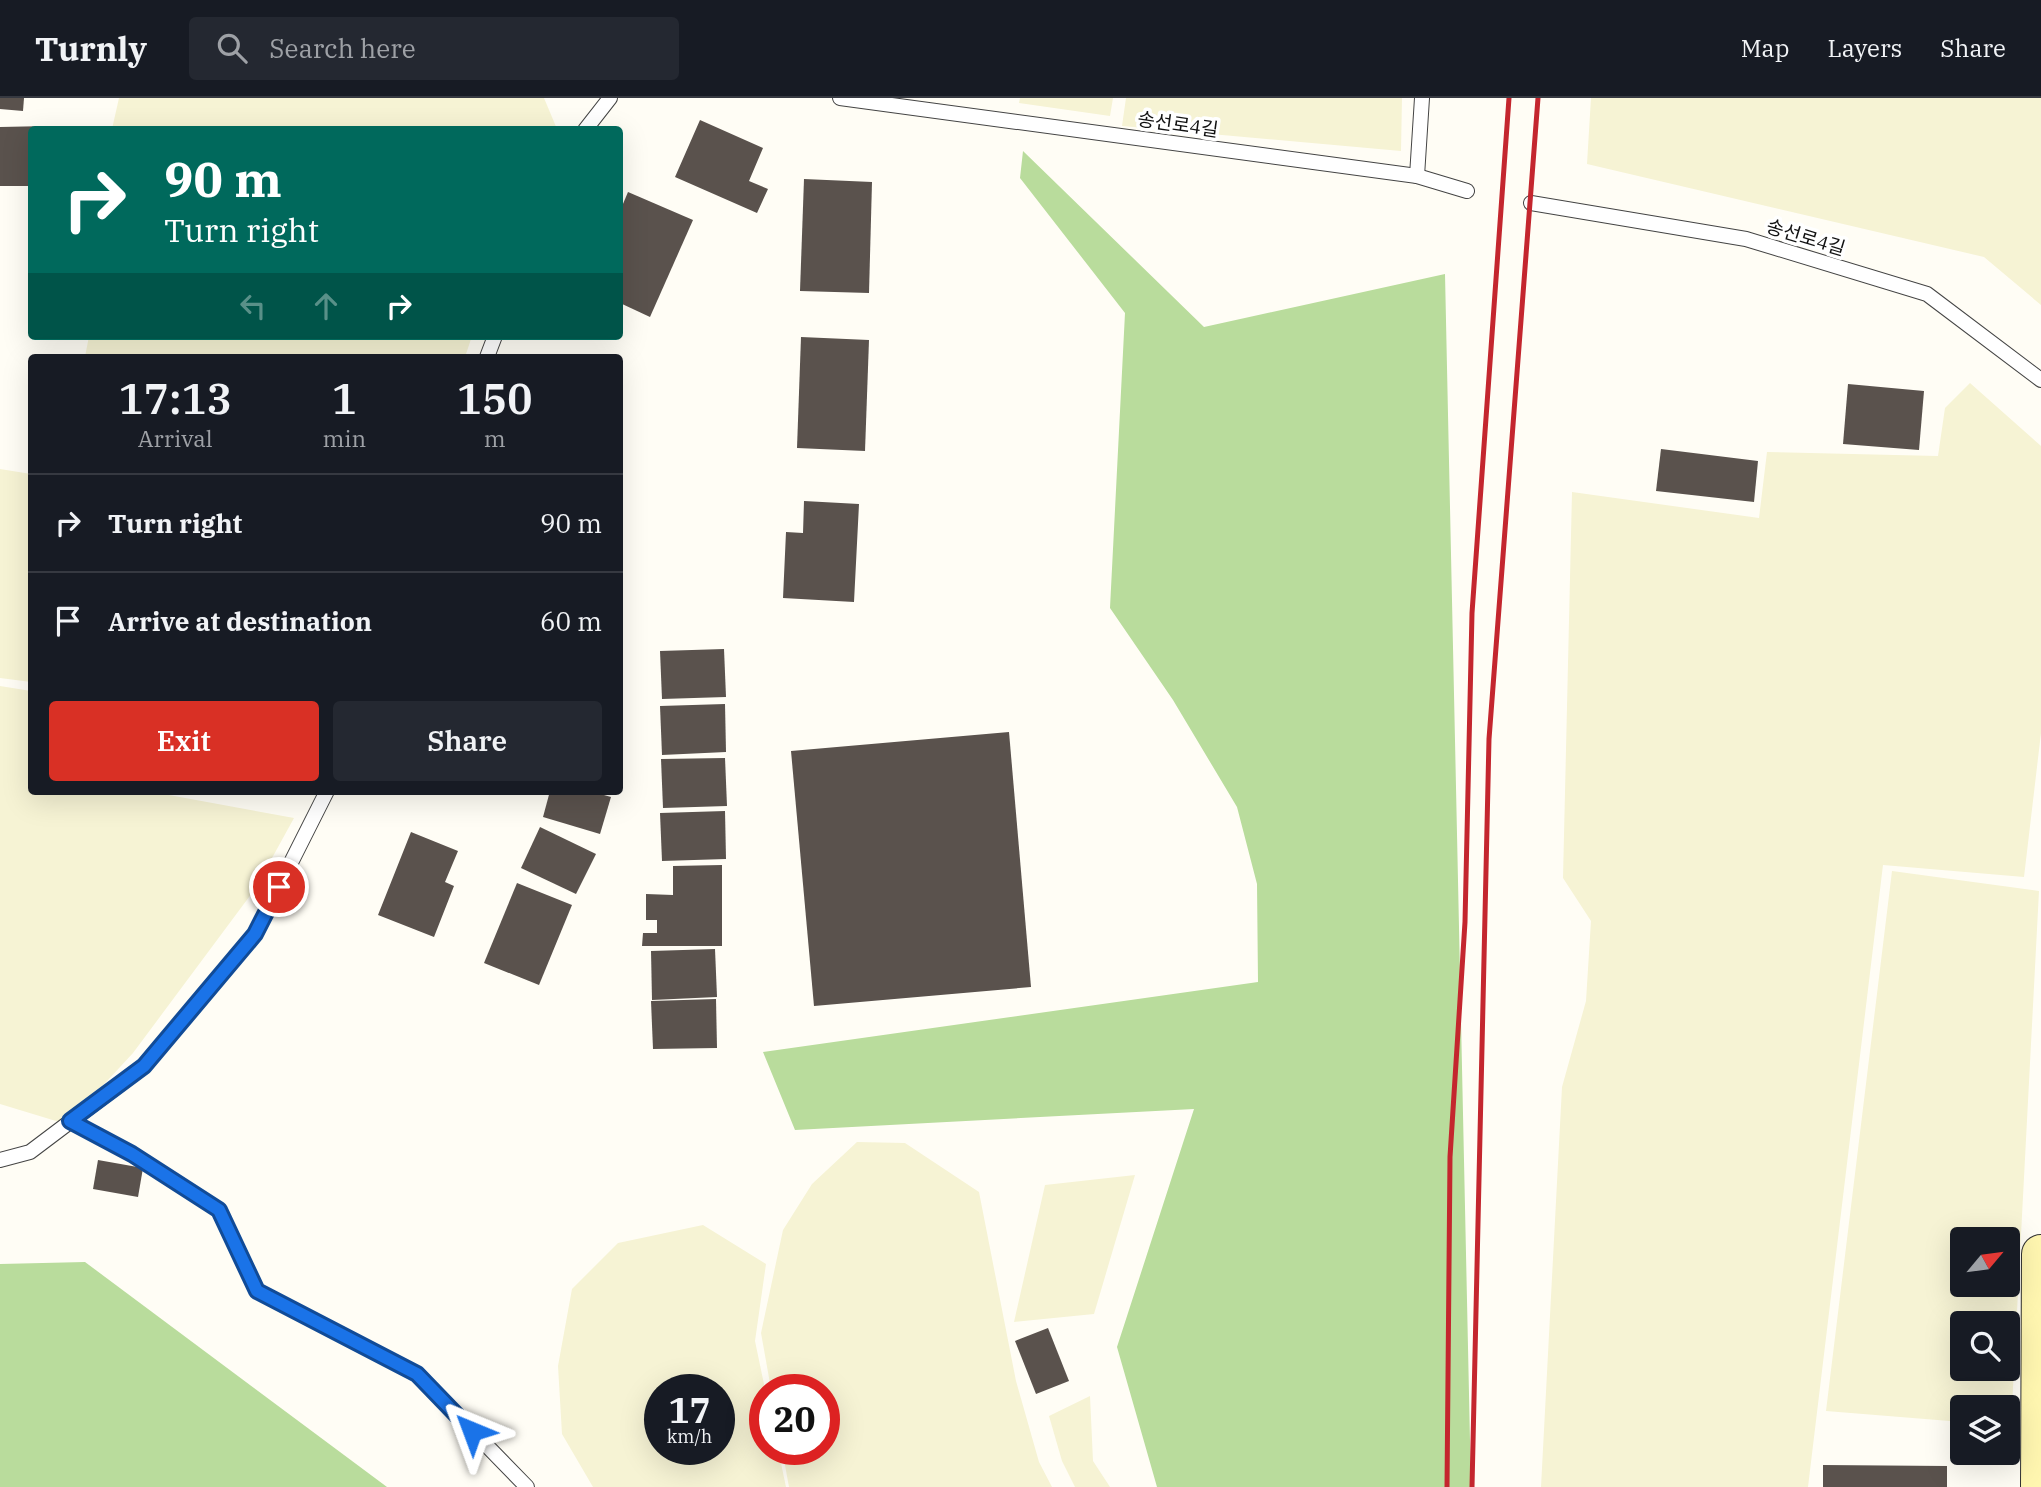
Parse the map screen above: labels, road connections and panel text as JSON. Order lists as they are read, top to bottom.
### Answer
{
  "streets": {
    "lane": ["송선로4길"]
  },
  "north": "top right",
  "page": {
    "header": "Turnly",
    "search": "Search here",
    "nav": ["Map", "Layers", "Share"],
    "turn": ["90 m", "Turn right"],
    "eta": [
      "17:13",
      "Arrival",
      "1",
      "min",
      "150",
      "m"
    ],
    "list": [
      {
        "name": "Turn right",
        "value": "90 m"
      },
      {
        "name": "Arrive at destination",
        "value": "60 m"
      }
    ],
    "buttons": ["Exit", "Share"],
    "speed": "17 km/h",
    "limit": "20"
  }
}
